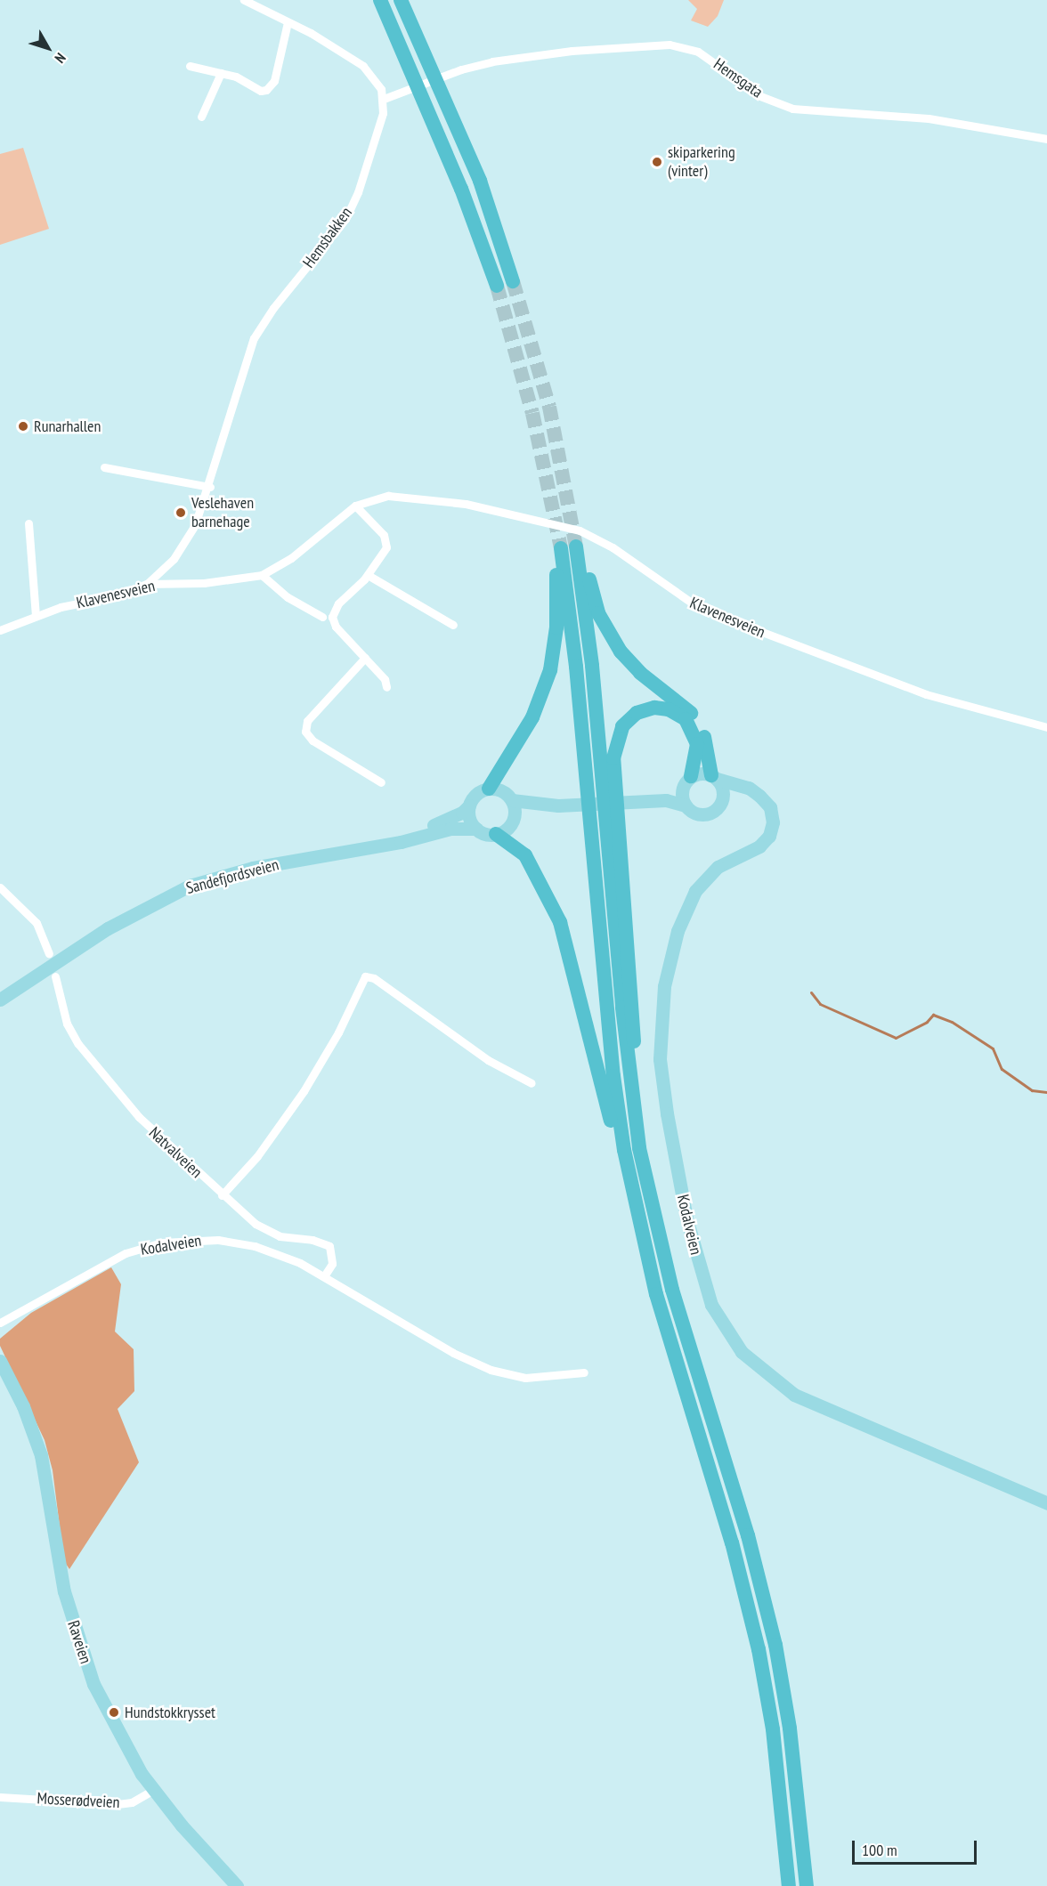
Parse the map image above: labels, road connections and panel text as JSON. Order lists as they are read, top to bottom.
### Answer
{
  "streets": {
    "main road": ["Sandefjordsveien", "Kodalveien", "Raveien"],
    "street": [
      "Hemsgata",
      "Hemsbakken",
      "Klavenesveien",
      "Natvalveien",
      "Mosserødveien"
    ]
  },
  "crossings": [
    ["Hemsgata", "Hemsbakken"],
    ["Hemsbakken", "Klavenesveien"],
    ["Natvalveien", "Kodalveien"],
    ["Raveien", "Mosserødveien"]
  ],
  "places": [
    "skiparkering (vinter)",
    "Runarhallen",
    "Veslehaven barnehage",
    "Hundstokkrysset"
  ],
  "scale_bar": "100 m",
  "north": "bottom right"
}
